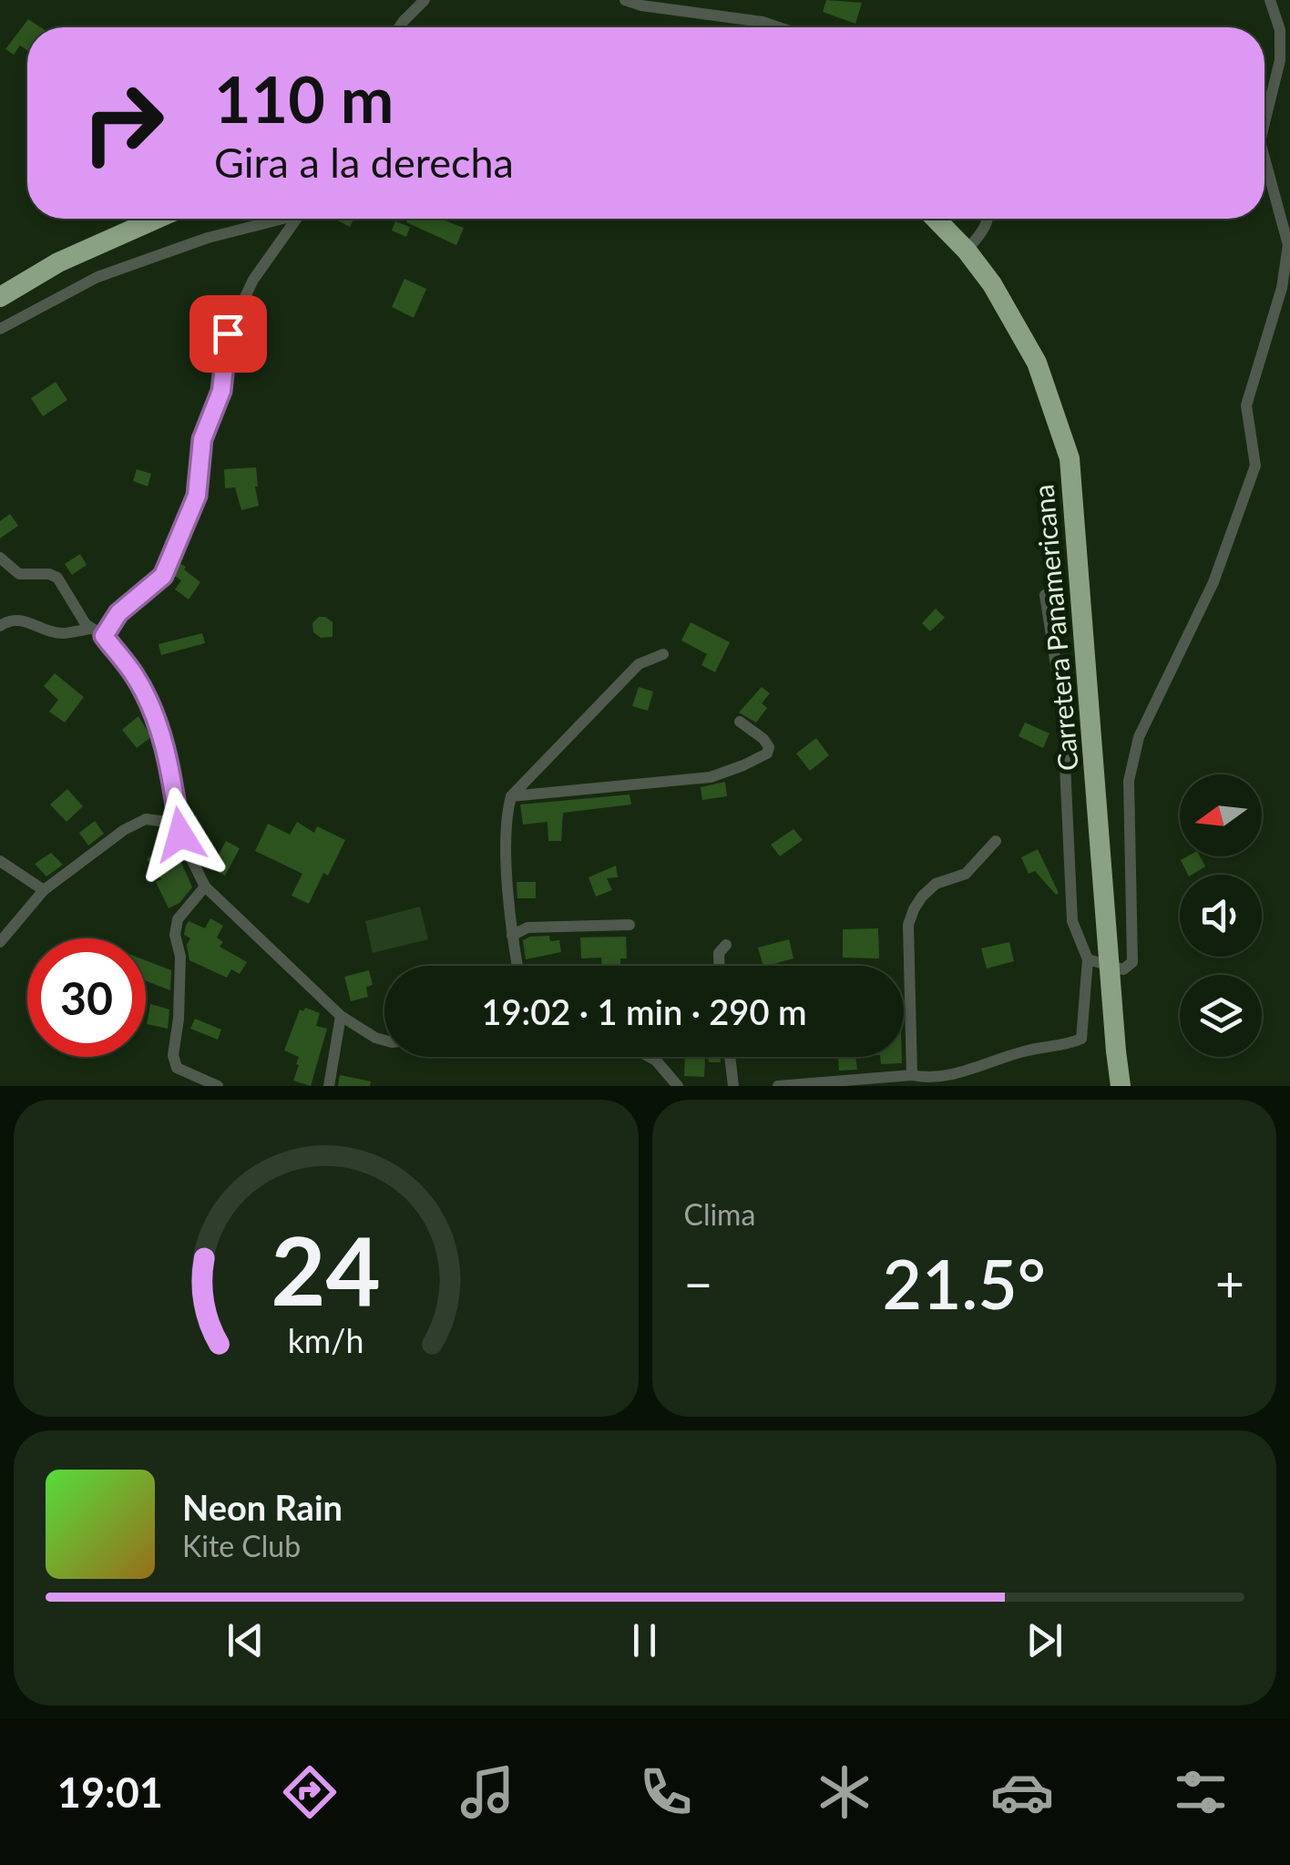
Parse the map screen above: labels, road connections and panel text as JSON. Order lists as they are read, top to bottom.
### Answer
{
  "streets": {
    "highway": ["Carretera Panamericana"]
  },
  "north": "left",
  "page": {
    "turn": ["110 m", "Gira a la derecha"],
    "limit": "30",
    "trip": "19:02 · 1 min · 290 m",
    "tile": "Clima",
    "heat": ["−", "21.5°", "+"],
    "song": ["Neon Rain", "Kite Club"],
    "tabs": "19:01",
    "gauge": ["24", "km/h"]
  }
}
